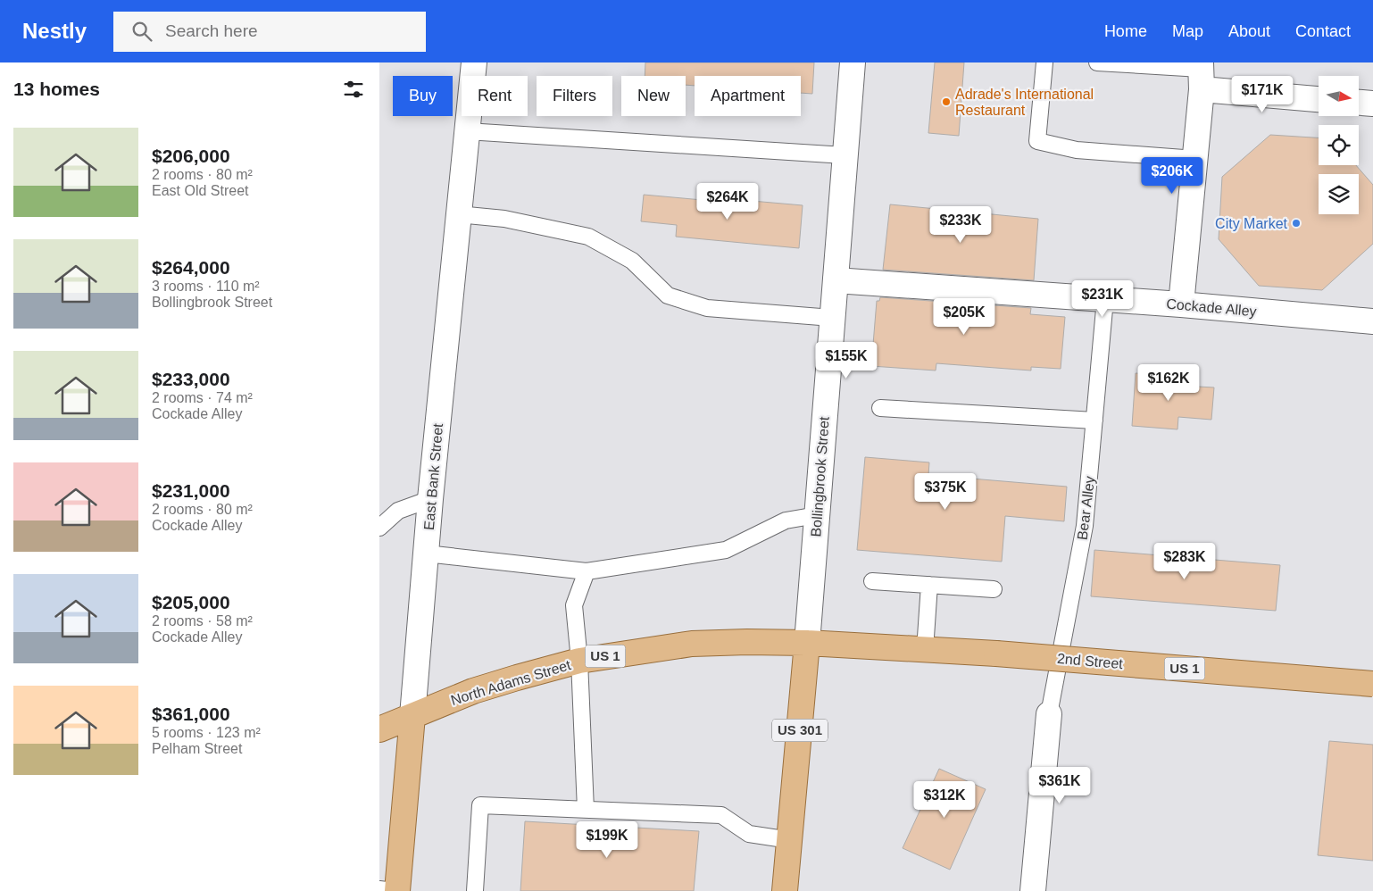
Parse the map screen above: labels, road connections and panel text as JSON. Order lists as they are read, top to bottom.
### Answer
{
  "streets": {
    "main road": [
      "East Bank Street",
      "Bollingbrook Street",
      "US 1",
      "2nd Street",
      "North Adams Street",
      "US 301"
    ],
    "street": ["Cockade Alley"],
    "lane": ["Bear Alley"]
  },
  "crossings": [
    ["Cockade Alley", "Bollingbrook Street"],
    ["Cockade Alley", "Bear Alley"],
    ["East Bank Street", "North Adams Street"],
    ["Bollingbrook Street", "2nd Street"],
    ["Bollingbrook Street", "North Adams Street"],
    ["2nd Street", "North Adams Street"]
  ],
  "places": ["Adrade's International Restaurant", "City Market"],
  "north": "right",
  "page": {
    "header": "Nestly",
    "search": "Search here",
    "nav": [
      "Home",
      "Map",
      "About",
      "Contact"
    ],
    "heading": "13 homes",
    "price": [
      "$171K",
      "$206K",
      "$264K",
      "$233K",
      "$231K",
      "$205K",
      "$155K",
      "$162K",
      "$375K",
      "$283K",
      "$361K",
      "$312K",
      "$199K"
    ],
    "chip": [
      "Buy",
      "Rent",
      "Filters",
      "New",
      "Apartment"
    ],
    "list": [
      {
        "name": "$206,000",
        "note": "2 rooms · 80 m² · East Old Street"
      },
      {
        "name": "$264,000",
        "note": "3 rooms · 110 m² · Bollingbrook Street"
      },
      {
        "name": "$233,000",
        "note": "2 rooms · 74 m² · Cockade Alley"
      },
      {
        "name": "$231,000",
        "note": "2 rooms · 80 m² · Cockade Alley"
      },
      {
        "name": "$205,000",
        "note": "2 rooms · 58 m² · Cockade Alley"
      },
      {
        "name": "$361,000",
        "note": "5 rooms · 123 m² · Pelham Street"
      }
    ]
  }
}
